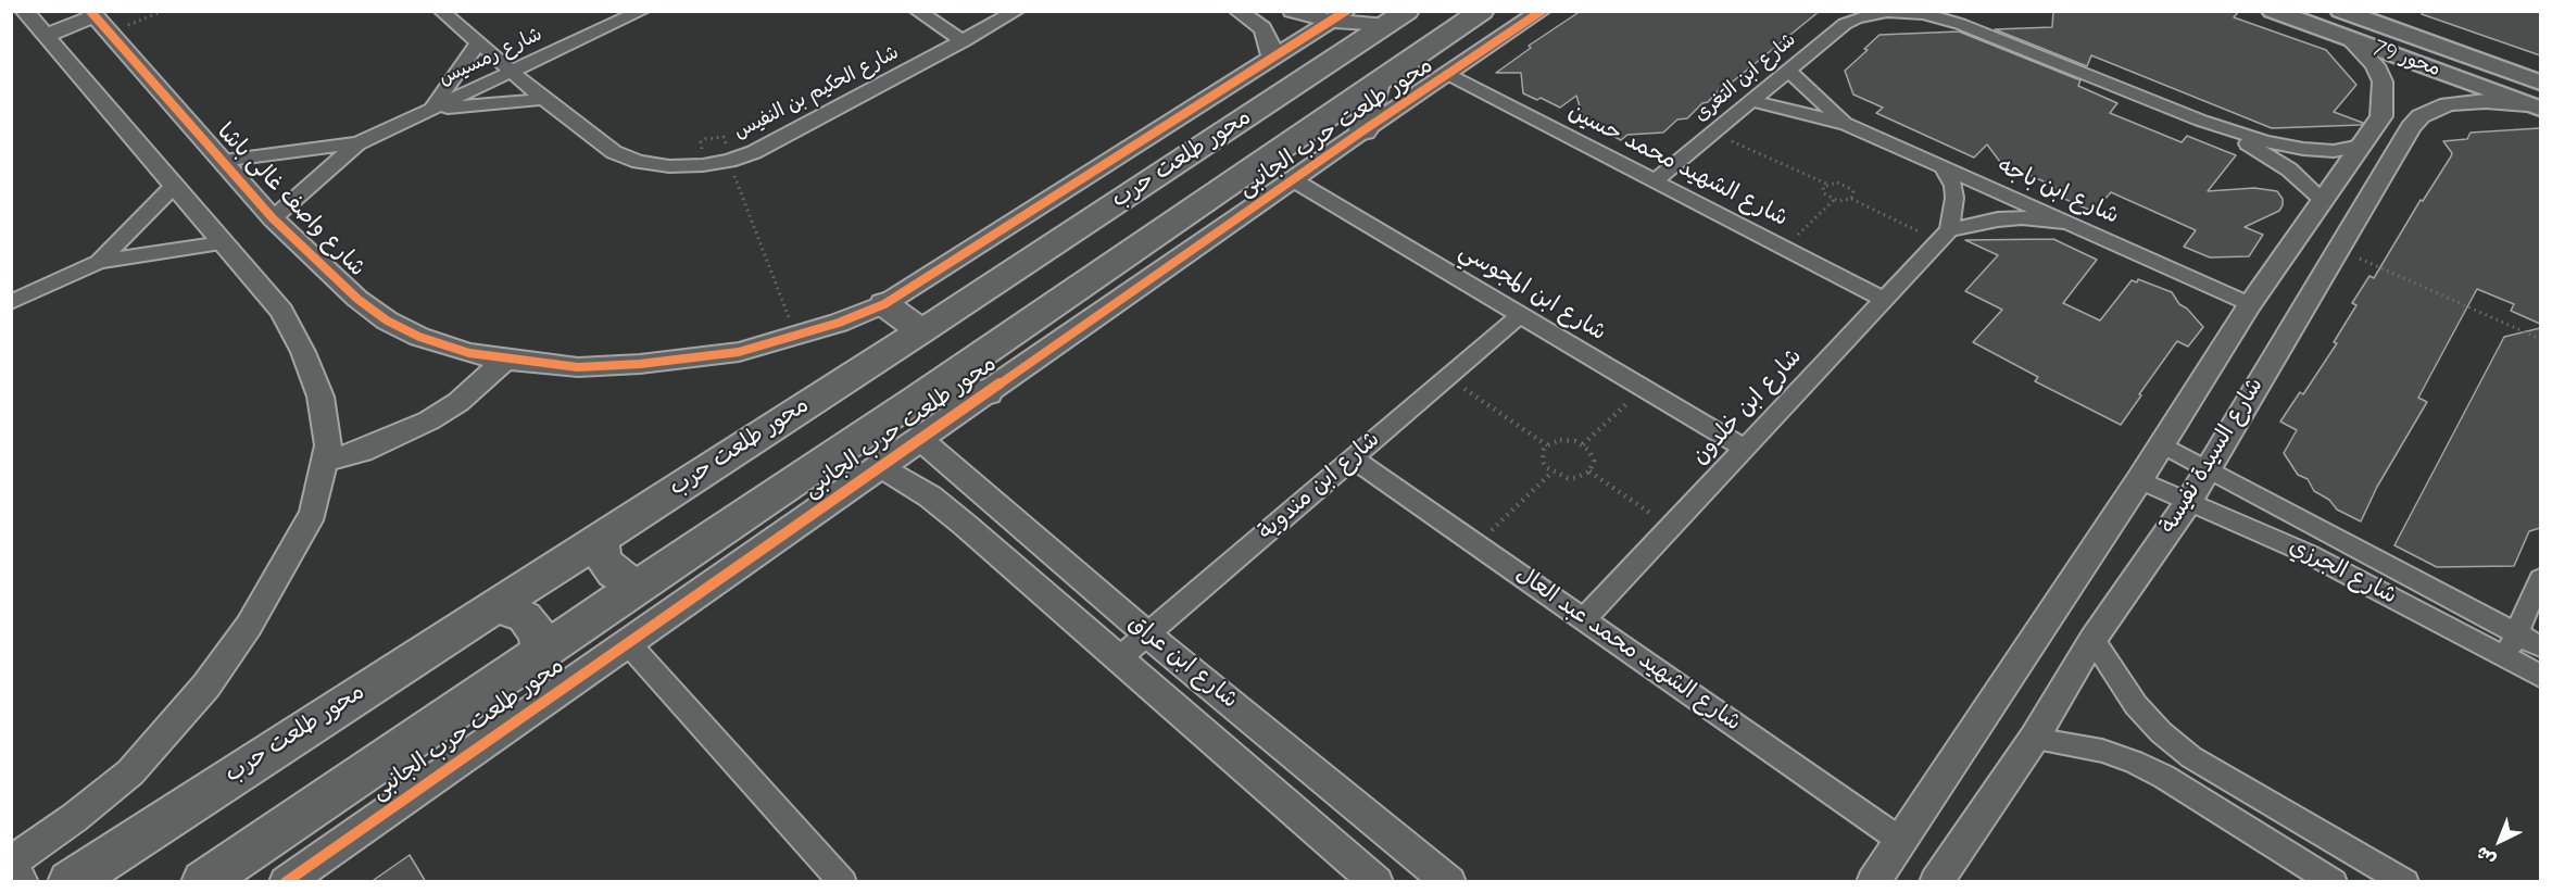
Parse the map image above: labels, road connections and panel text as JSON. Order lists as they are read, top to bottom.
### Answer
{
  "streets": {
    "main road": ["محور 79", "محور طلعت حرب"],
    "street": [
      "شارع رمسيس",
      "شارع ابن التغرى",
      "شارع الحكيم بن النفيس",
      "محور طلعت حرب الجانبى",
      "شارع الشهيد محمد حسين",
      "شارع ابن باجه",
      "شارع واصف غالى باشا",
      "شارع ابن المجوسي",
      "شارع ابن خلدون",
      "شارع السيدة نفيسة",
      "شارع ابن مندوية",
      "شارع الجرزي",
      "شارع الشهيد محمد عبد العال",
      "شارع ابن عراق"
    ]
  },
  "crossings": [
    ["شارع رمسيس", "شارع الحكيم بن النفيس"],
    ["شارع رمسيس", "شارع واصف غالى باشا"],
    ["محور 79", "شارع السيدة نفيسة"],
    ["شارع ابن التغرى", "شارع الشهيد محمد حسين"],
    ["شارع ابن التغرى", "شارع ابن باجه"],
    ["شارع ابن التغرى", "شارع السيدة نفيسة"],
    ["محور طلعت حرب الجانبى", "شارع الشهيد محمد حسين"],
    ["محور طلعت حرب الجانبى", "شارع ابن المجوسي"],
    ["محور طلعت حرب الجانبى", "شارع ابن عراق"],
    ["شارع الشهيد محمد حسين", "شارع ابن خلدون"],
    ["شارع ابن باجه", "شارع السيدة نفيسة"],
    ["شارع ابن المجوسي", "شارع ابن خلدون"],
    ["شارع ابن المجوسي", "شارع ابن مندوية"],
    ["شارع ابن خلدون", "شارع الشهيد محمد عبد العال"],
    ["شارع السيدة نفيسة", "شارع الجرزي"],
    ["شارع السيدة نفيسة", "شارع الشهيد محمد عبد العال"],
    ["شارع ابن مندوية", "شارع الشهيد محمد عبد العال"],
    ["شارع ابن مندوية", "شارع ابن عراق"]
  ],
  "north": "bottom left"
}
